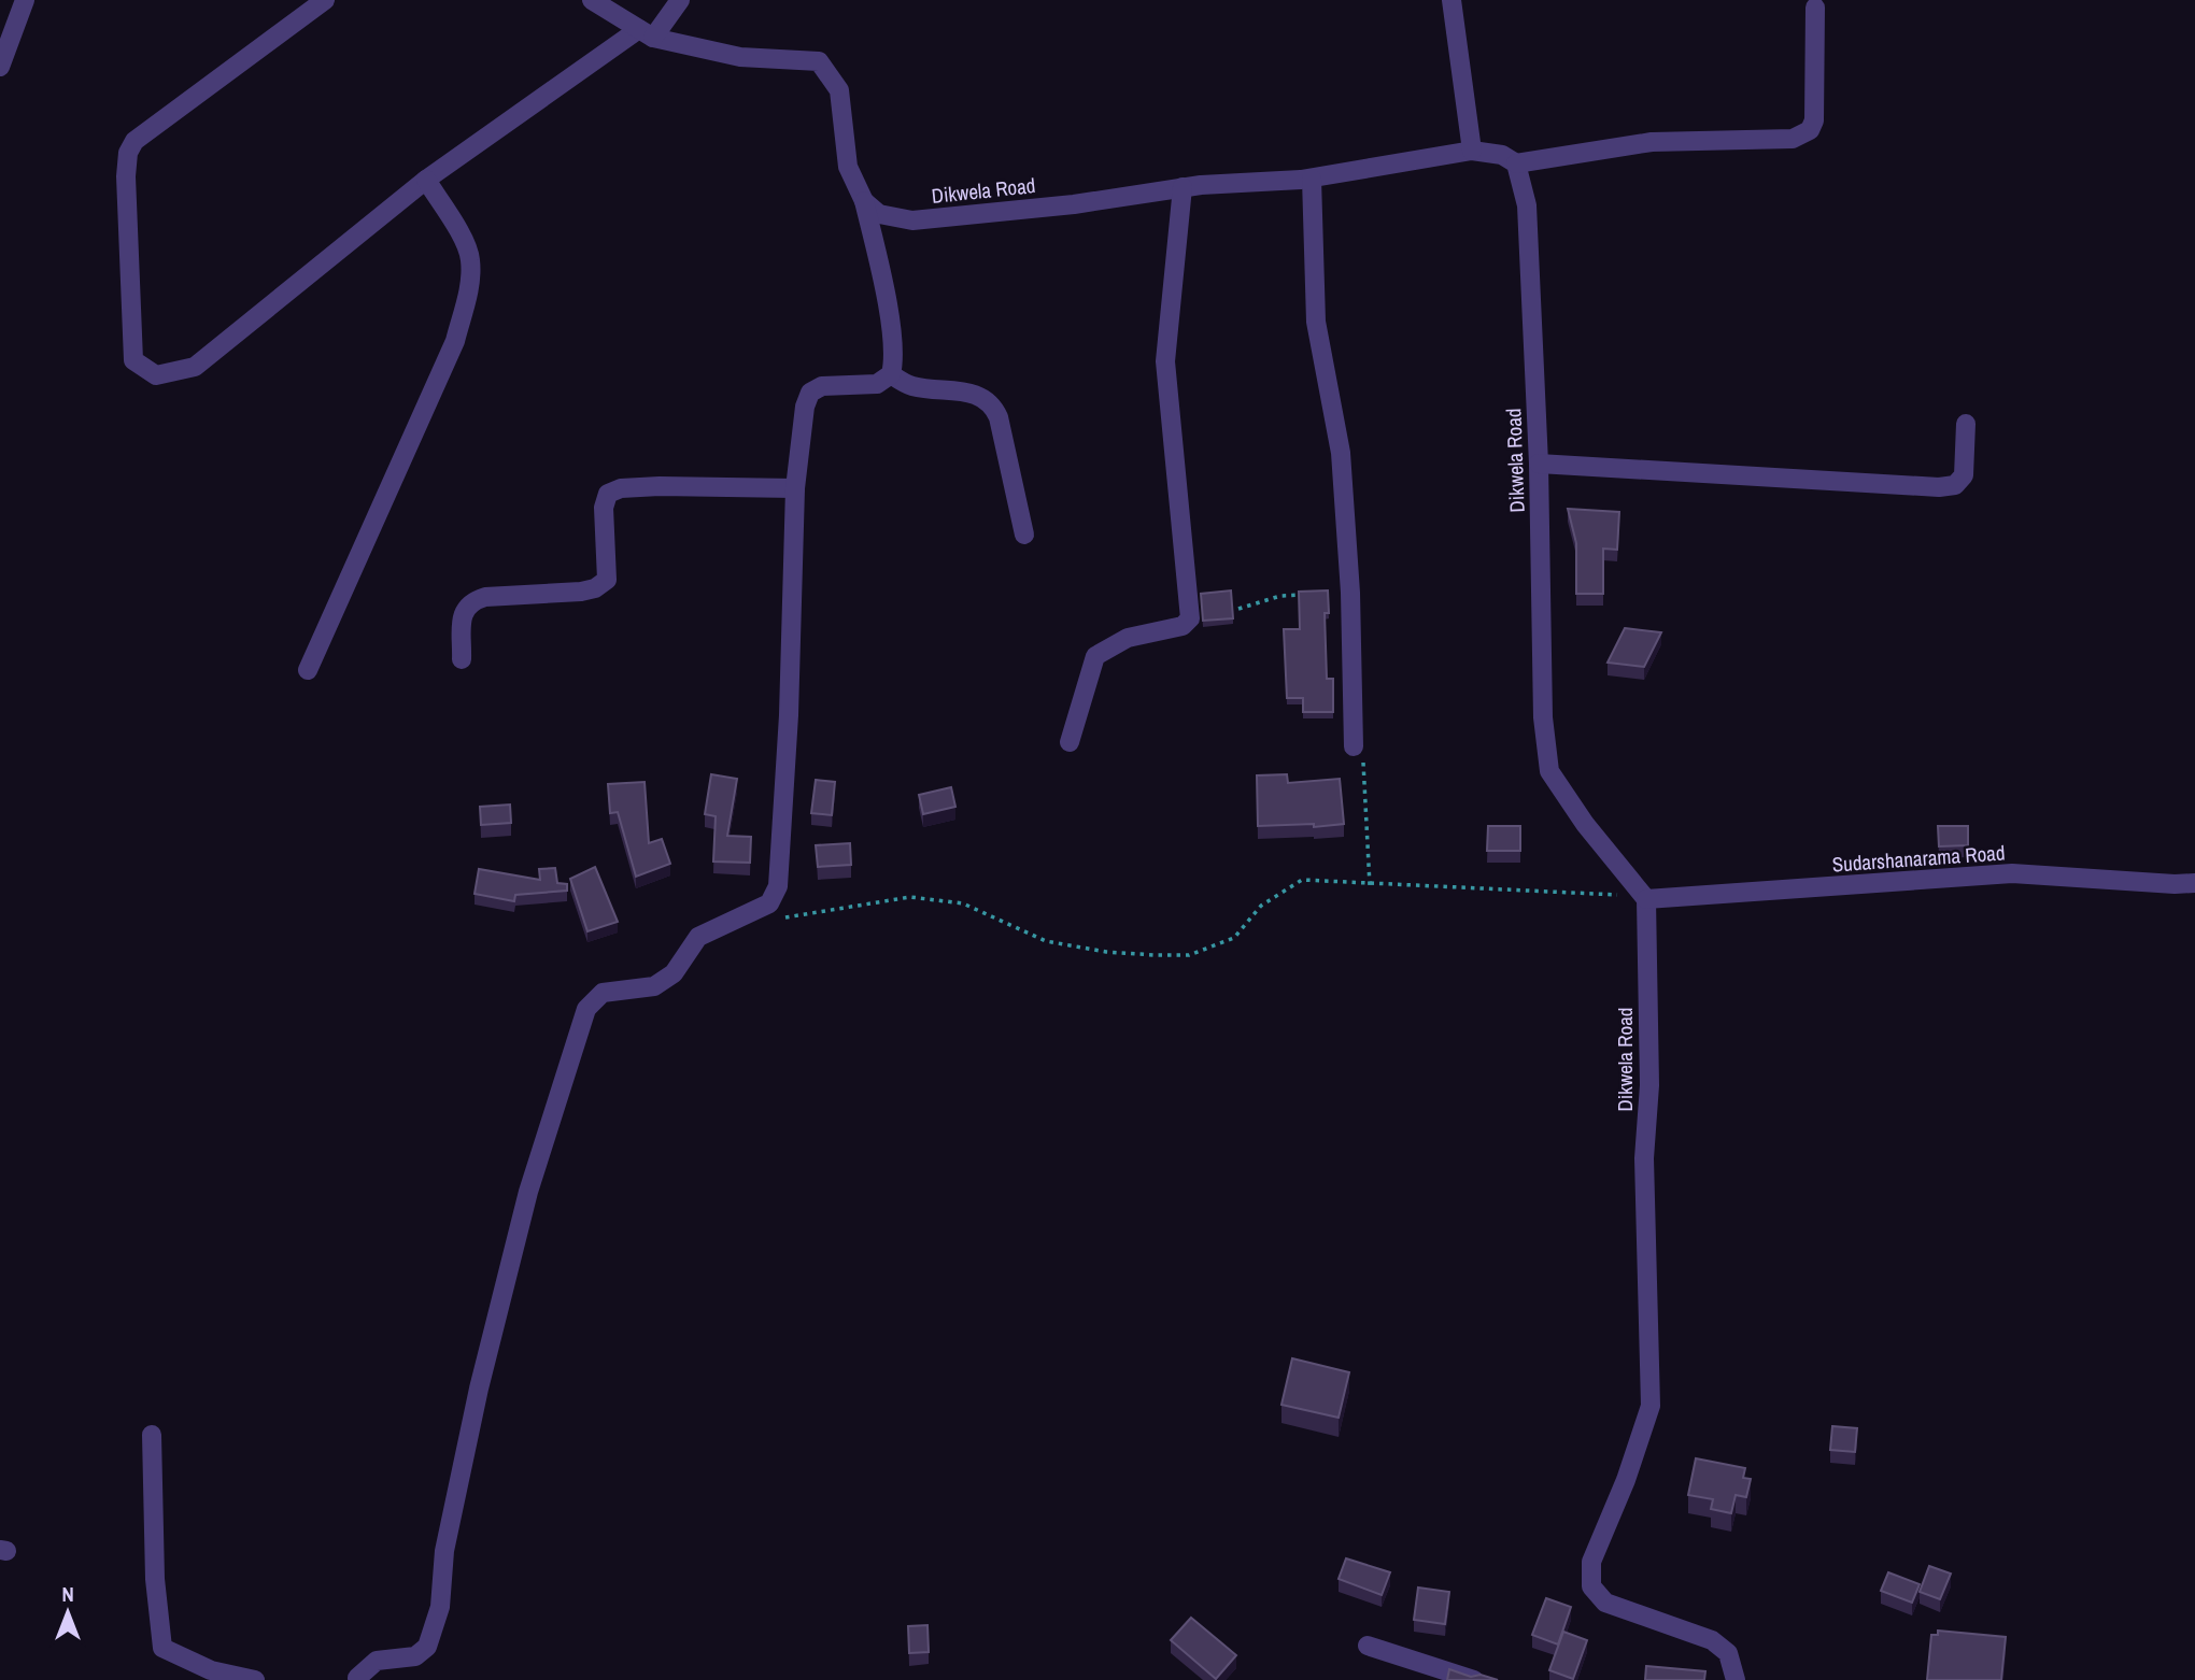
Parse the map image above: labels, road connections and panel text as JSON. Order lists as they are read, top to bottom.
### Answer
{
  "streets": {
    "street": ["Dikwela Road", "Sudarshanarama Road"]
  },
  "crossings": [
    ["Dikwela Road", "Sudarshanarama Road"]
  ],
  "north": "top"
}
